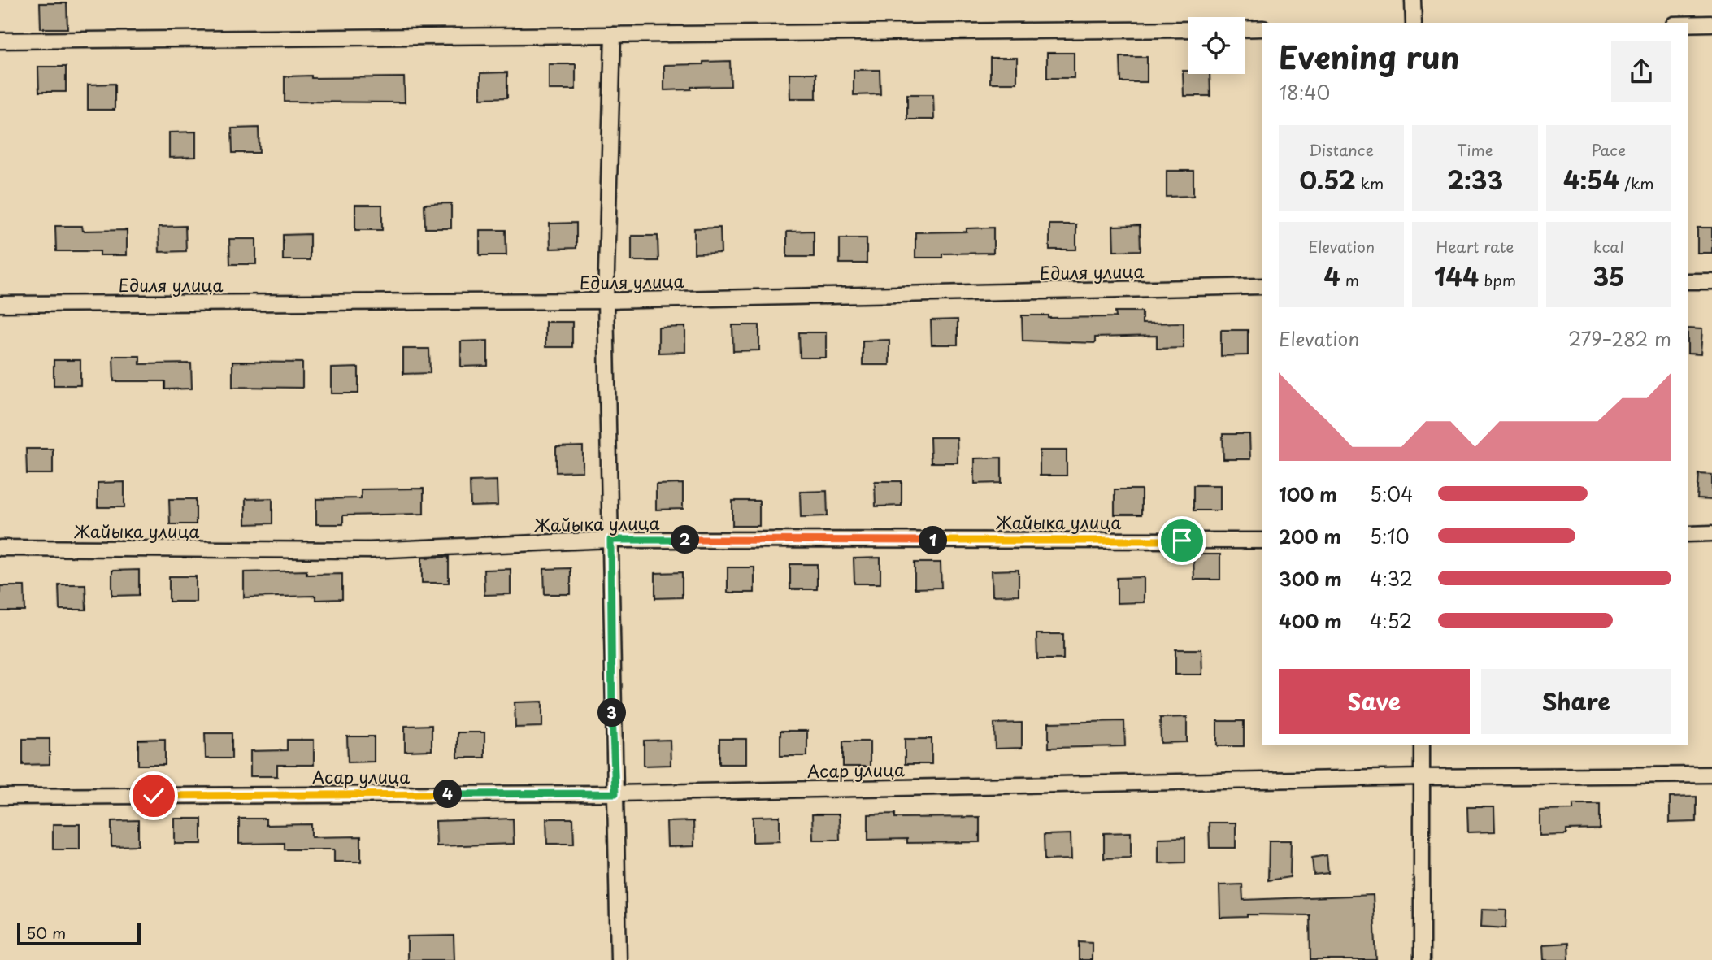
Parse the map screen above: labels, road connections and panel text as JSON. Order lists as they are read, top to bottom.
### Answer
{
  "streets": {
    "street": ["Едиля улица", "Жайыка улица", "Асар улица"]
  },
  "scale_bar": "50 m",
  "page": {
    "heading": ["Evening run", "18:40"],
    "stats": [
      ["Distance", "0.52 km"],
      ["Time", "2:33"],
      ["Pace", "4:54 /km"],
      ["Elevation", "4 m"],
      ["Heart rate", "144 bpm"],
      ["kcal", "35"]
    ],
    "chart": ["Elevation", "279–282 m"],
    "list": [
      {
        "name": "100 m",
        "note": "5:04"
      },
      {
        "name": "200 m",
        "note": "5:10"
      },
      {
        "name": "300 m",
        "note": "4:32"
      },
      {
        "name": "400 m",
        "note": "4:52"
      }
    ],
    "pins": [
      "2",
      "1",
      "3",
      "4"
    ],
    "buttons": ["Save", "Share"],
    "scale": "50 m"
  }
}
